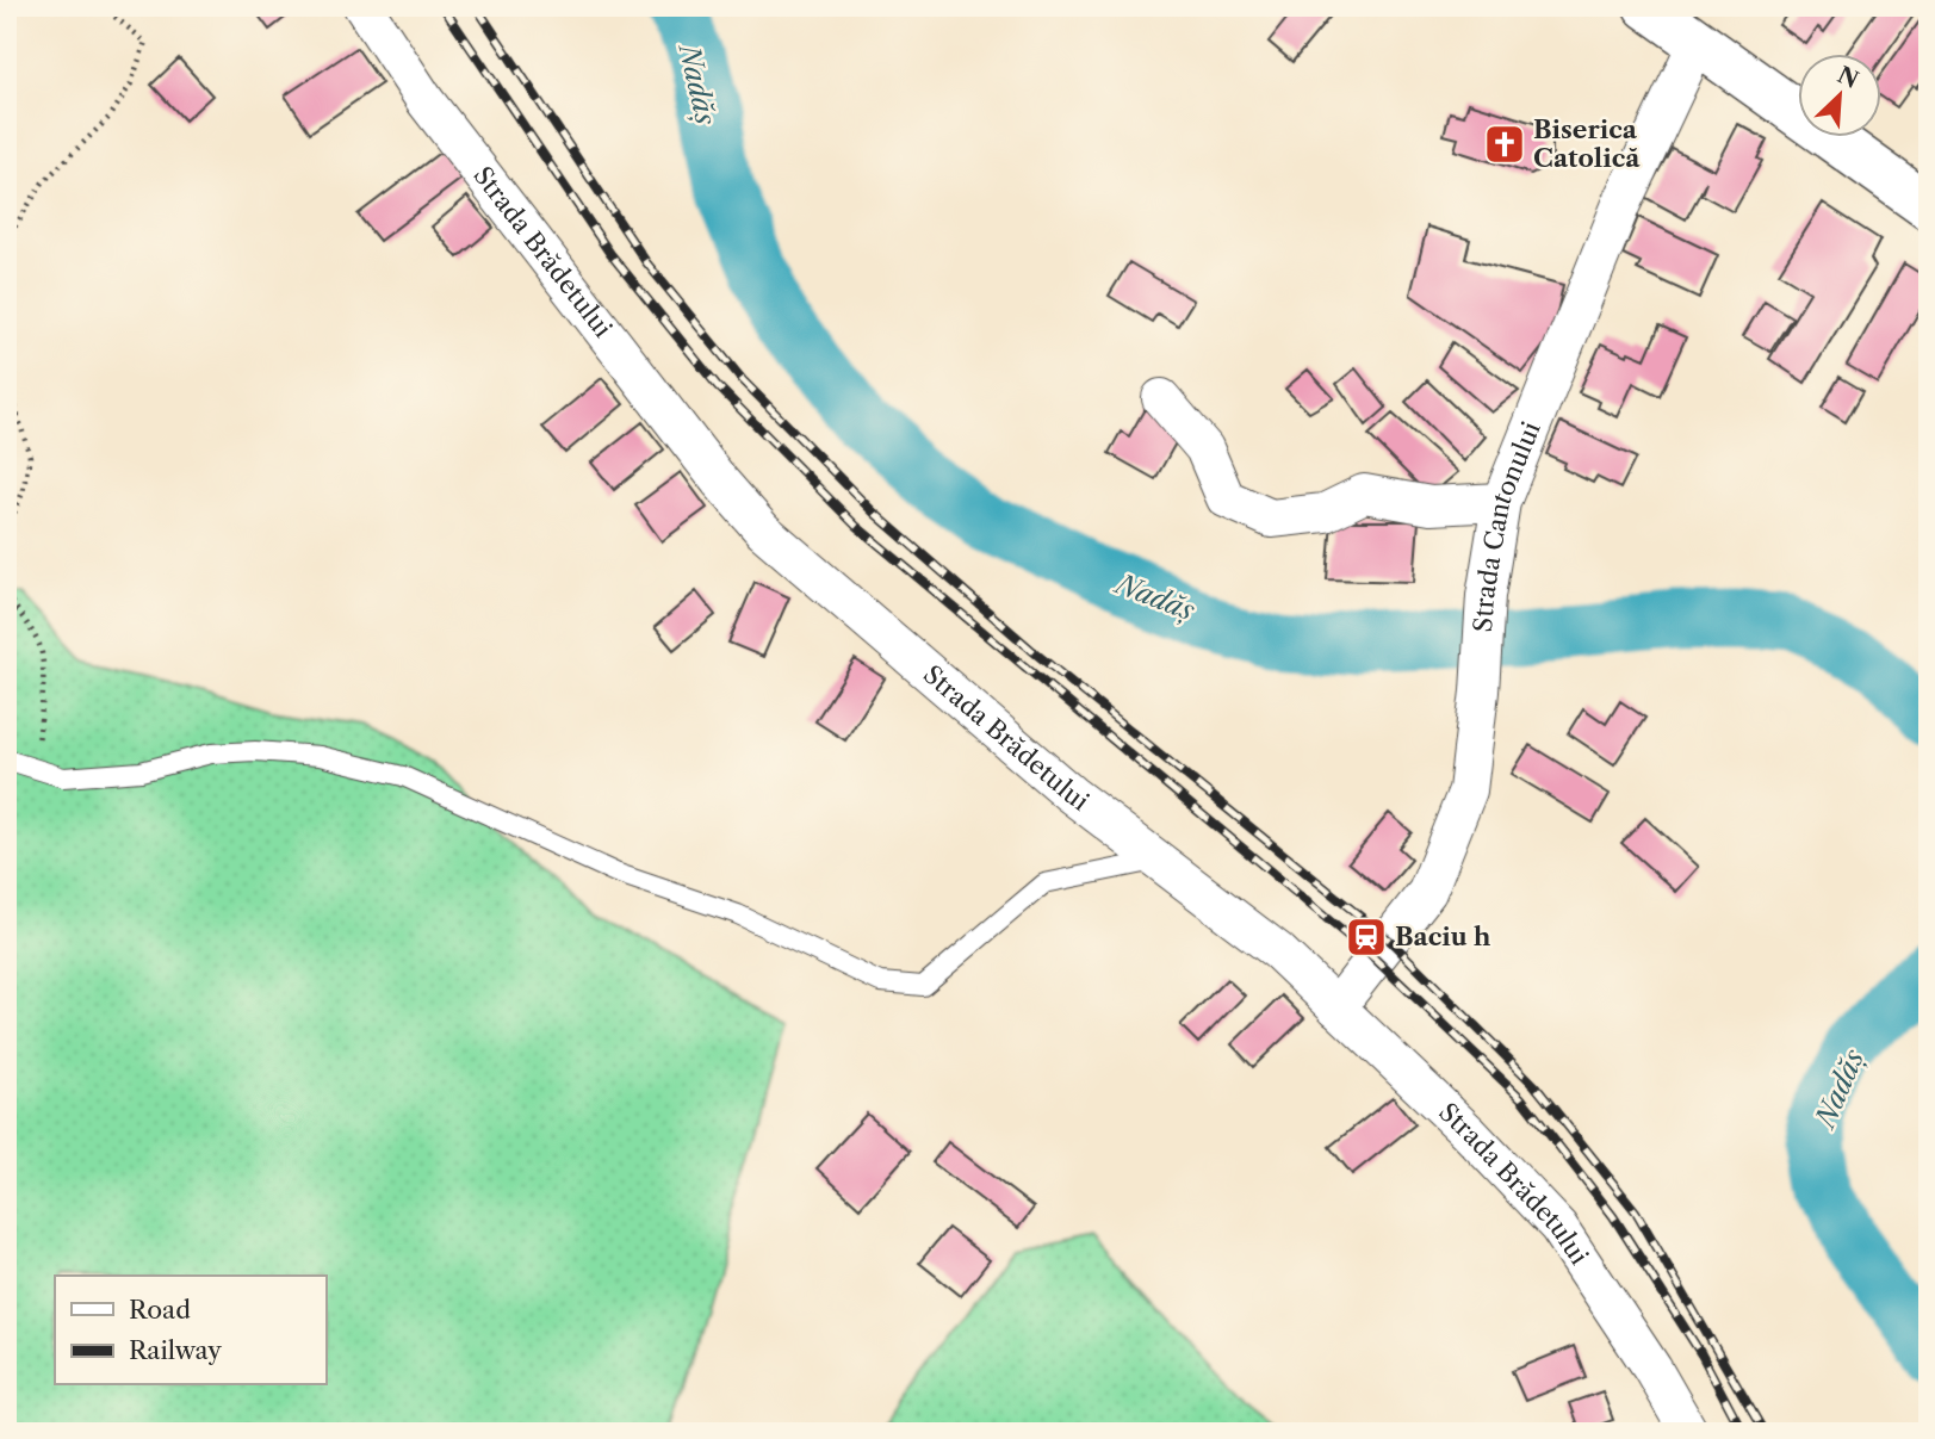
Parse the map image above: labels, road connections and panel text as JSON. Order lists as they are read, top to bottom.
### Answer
{
  "streets": {
    "street": ["Strada Brădetului", "Strada Cantonului"]
  },
  "crossings": [
    ["Strada Brădetului", "Strada Cantonului"]
  ],
  "water": ["Nadăș"],
  "places": {
    "church": ["Biserica Catolică"],
    "station": ["Baciu h"]
  },
  "legend": ["Road", "Railway"],
  "north": "top right"
}
